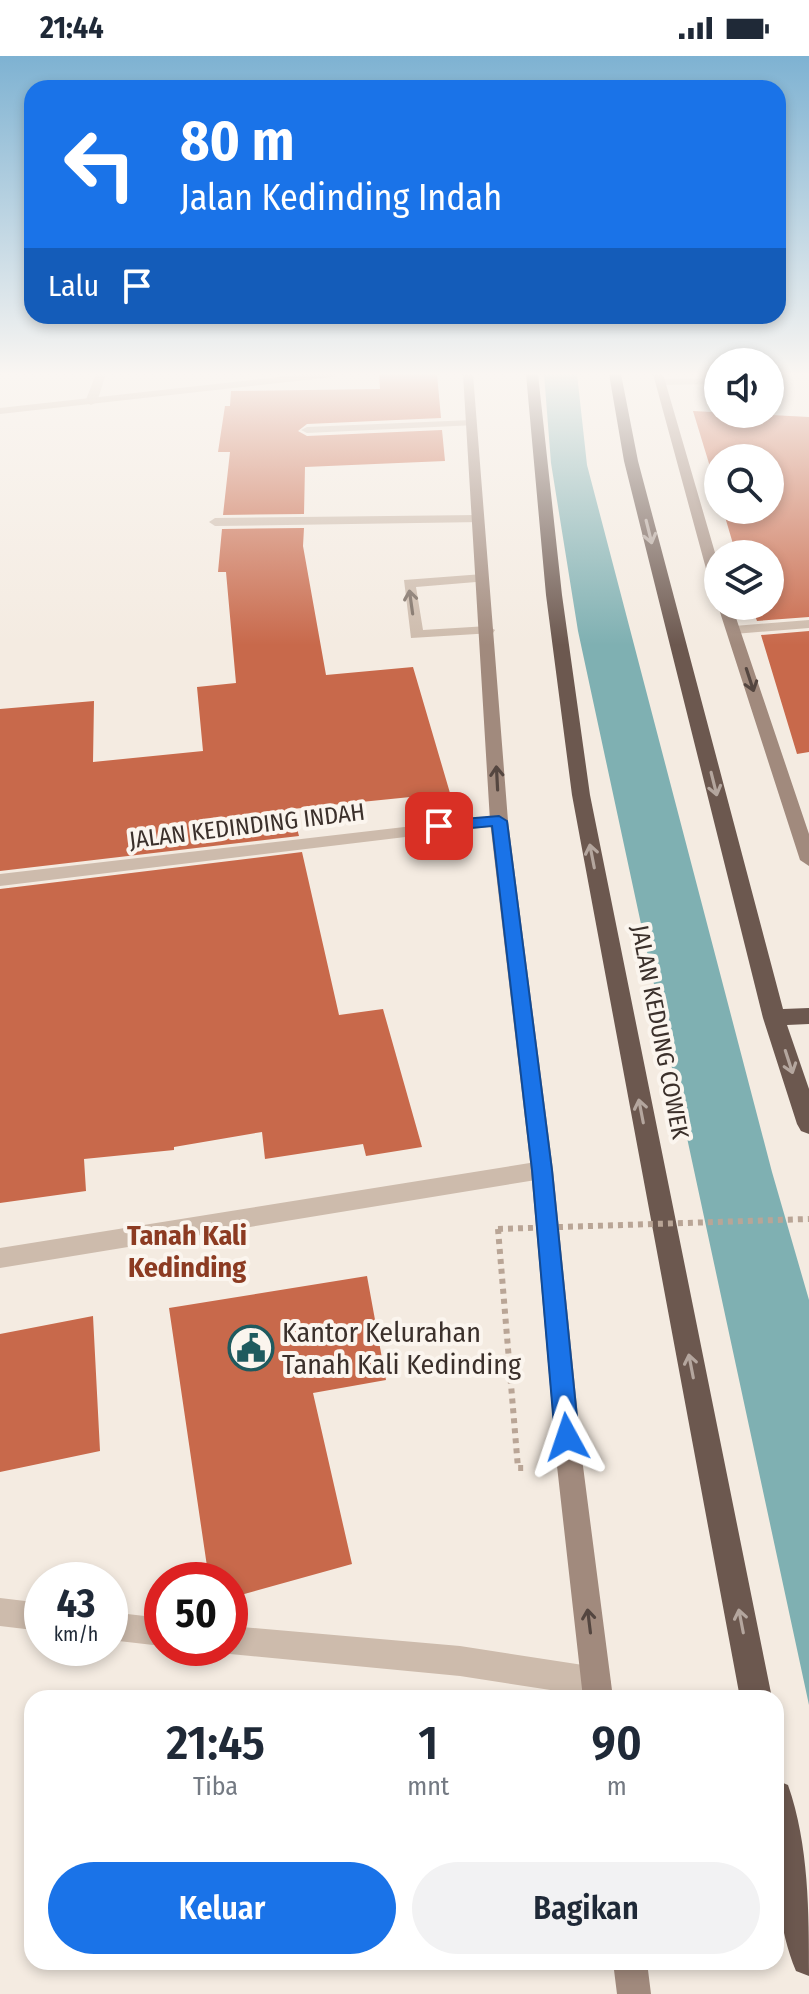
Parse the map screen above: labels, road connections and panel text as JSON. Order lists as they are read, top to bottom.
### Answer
{
  "streets": {
    "highway": ["JALAN KEDUNG COWEK"],
    "street": ["JALAN KEDINDING INDAH"]
  },
  "districts": ["Tanah Kali Kedinding"],
  "places": {
    "public building": ["Kantor Kelurahan Tanah Kali Kedinding"]
  },
  "page": {
    "status": "21:44",
    "turn": ["80 m", "Jalan Kedinding Indah"],
    "then": "Lalu",
    "speed": "43 km/h",
    "limit": "50",
    "eta": [
      "21:45",
      "Tiba",
      "1",
      "mnt",
      "90",
      "m"
    ],
    "buttons": ["Keluar", "Bagikan"]
  }
}
